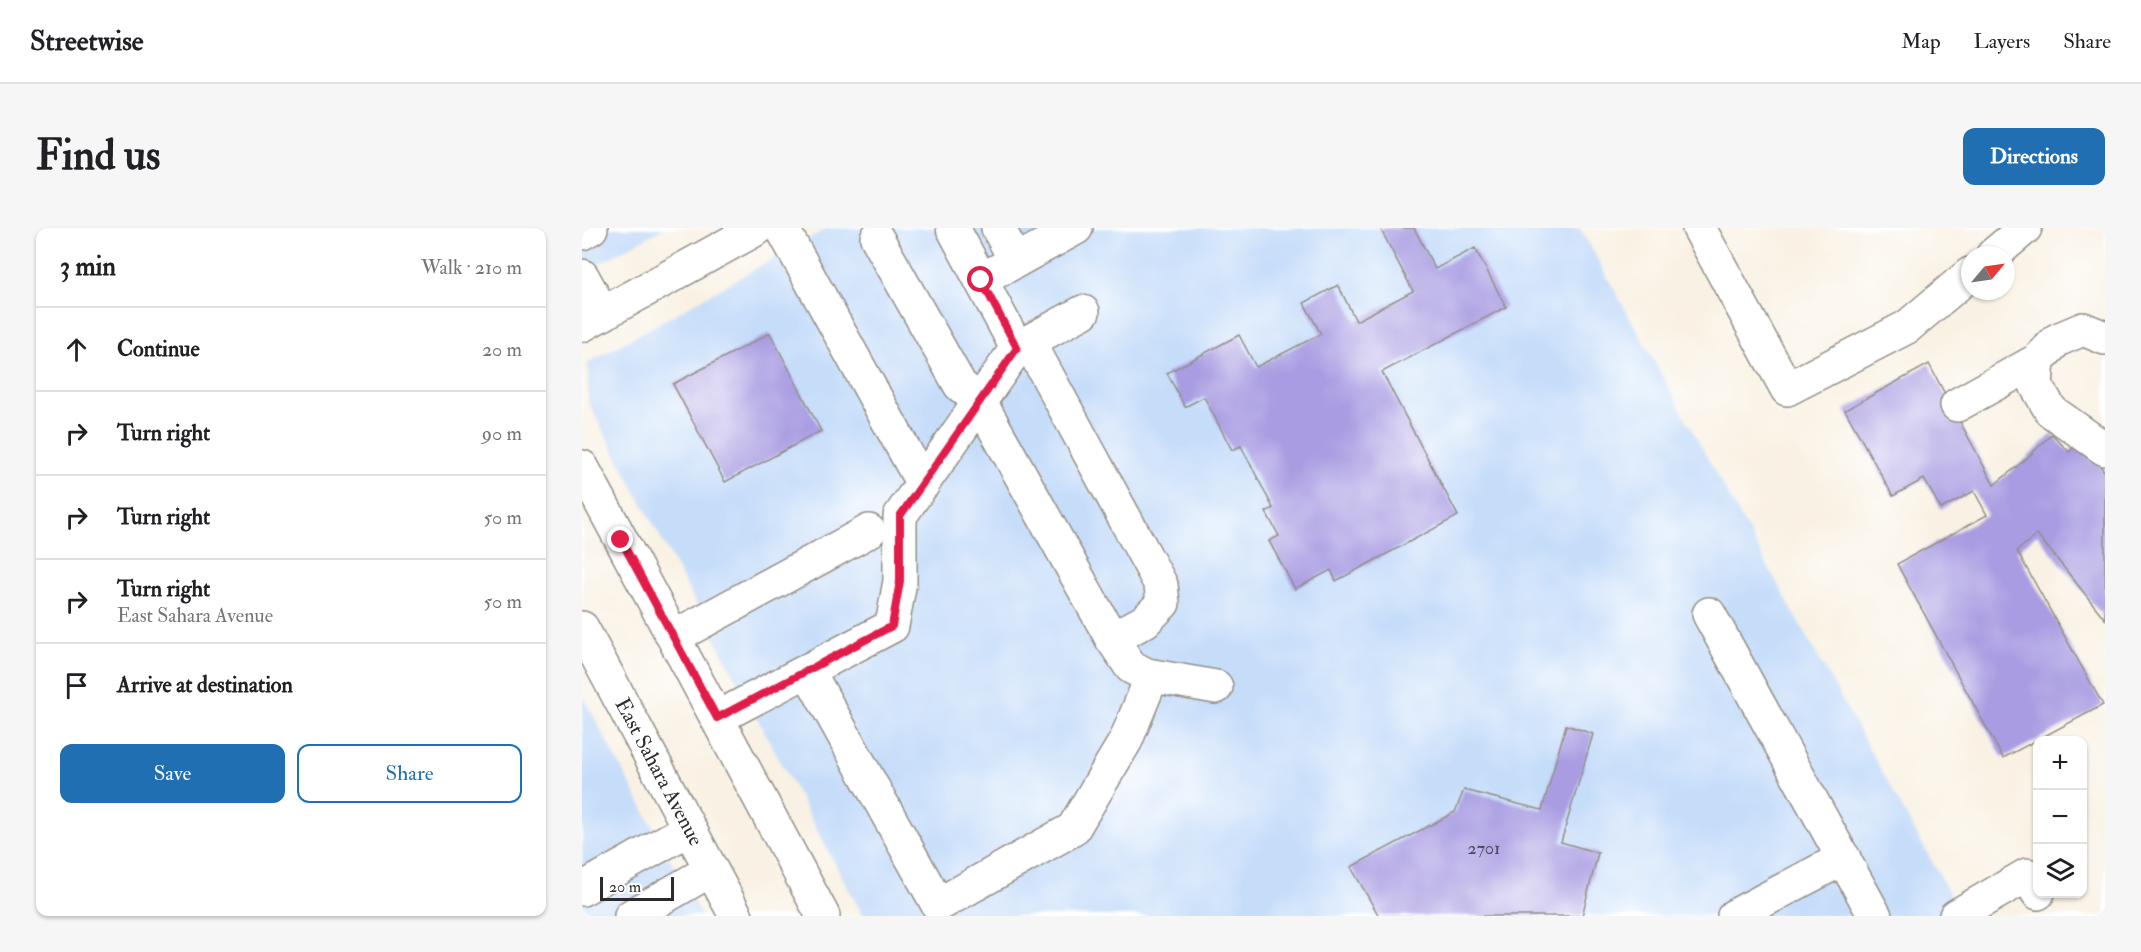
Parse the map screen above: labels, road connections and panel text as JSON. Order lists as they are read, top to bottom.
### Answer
{
  "streets": {
    "main road": ["East Sahara Avenue"]
  },
  "house_numbers": ["2701"],
  "scale_bar": "20 m",
  "north": "top right",
  "page": {
    "header": "Streetwise",
    "nav": ["Map", "Layers", "Share"],
    "buttons": [
      "Directions",
      ["Save", "Share"]
    ],
    "title": "Find us",
    "heading": ["3 min", "Walk · 210 m"],
    "list": [
      ["Continue", "20 m"],
      ["Turn right", "90 m"],
      ["Turn right", "50 m"],
      ["Turn right", "East Sahara Avenue", "50 m"],
      "Arrive at destination"
    ],
    "map_buttons": ["+", "−"],
    "scale": "20 m"
  }
}
